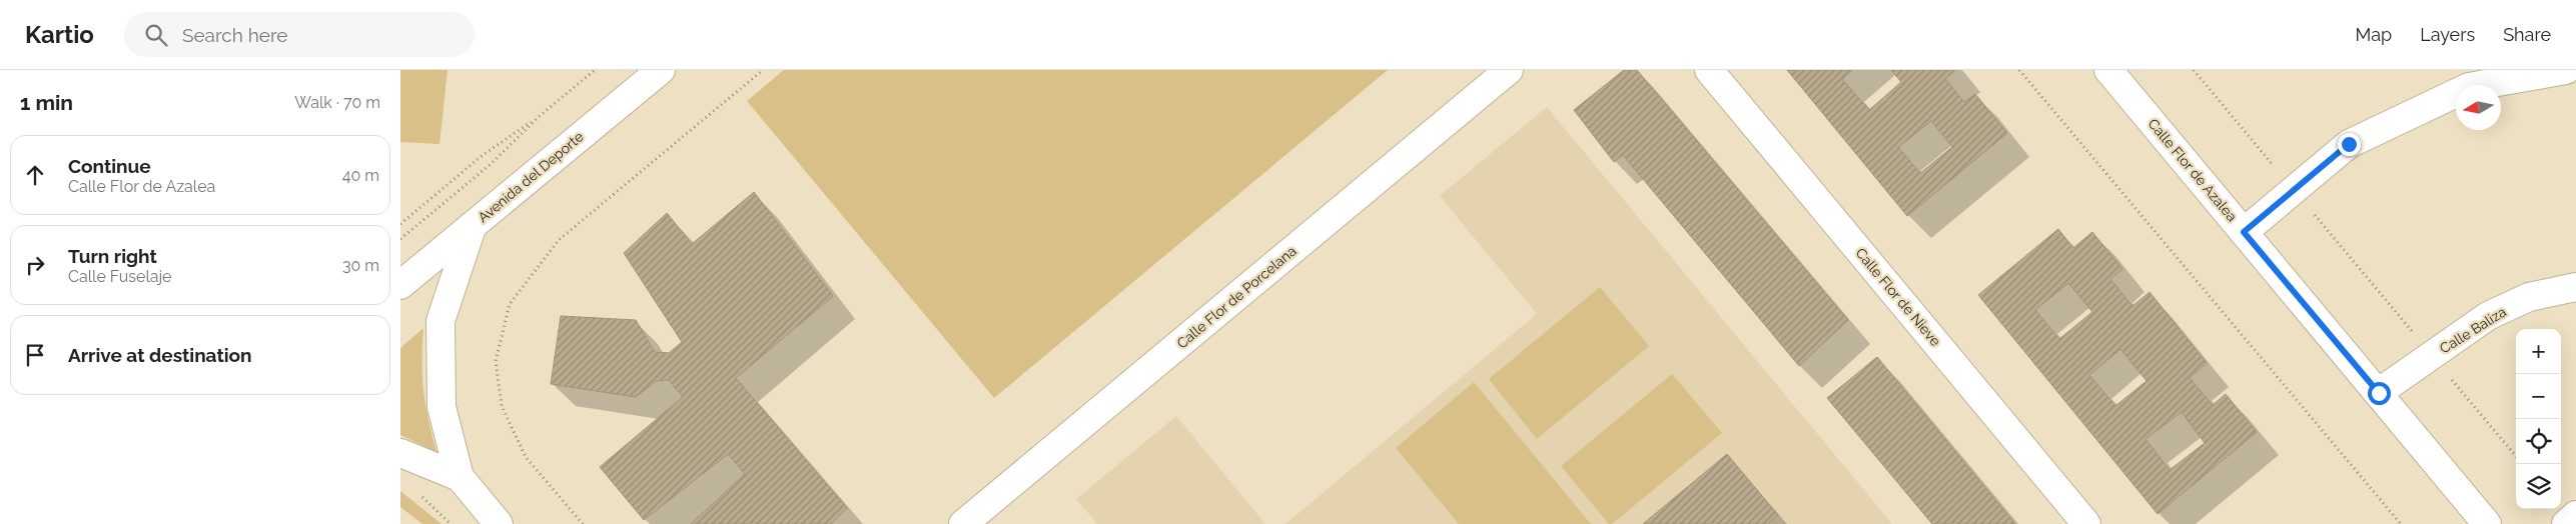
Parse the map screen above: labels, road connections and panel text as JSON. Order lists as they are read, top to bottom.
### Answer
{
  "streets": {
    "street": [
      "Calle Flor de Azalea",
      "Avenida del Deporte",
      "Calle Flor de Porcelana",
      "Calle Flor de Nieve",
      "Calle Baliza"
    ]
  },
  "crossings": [
    ["Calle Flor de Azalea", "Calle Baliza"]
  ],
  "north": "left",
  "page": {
    "header": "Kartio",
    "search": "Search here",
    "nav": ["Map", "Layers", "Share"],
    "heading": ["1 min", "Walk · 70 m"],
    "list": [
      ["Continue", "Calle Flor de Azalea", "40 m"],
      ["Turn right", "Calle Fuselaje", "30 m"],
      "Arrive at destination"
    ],
    "map_buttons": ["+", "−"]
  }
}
